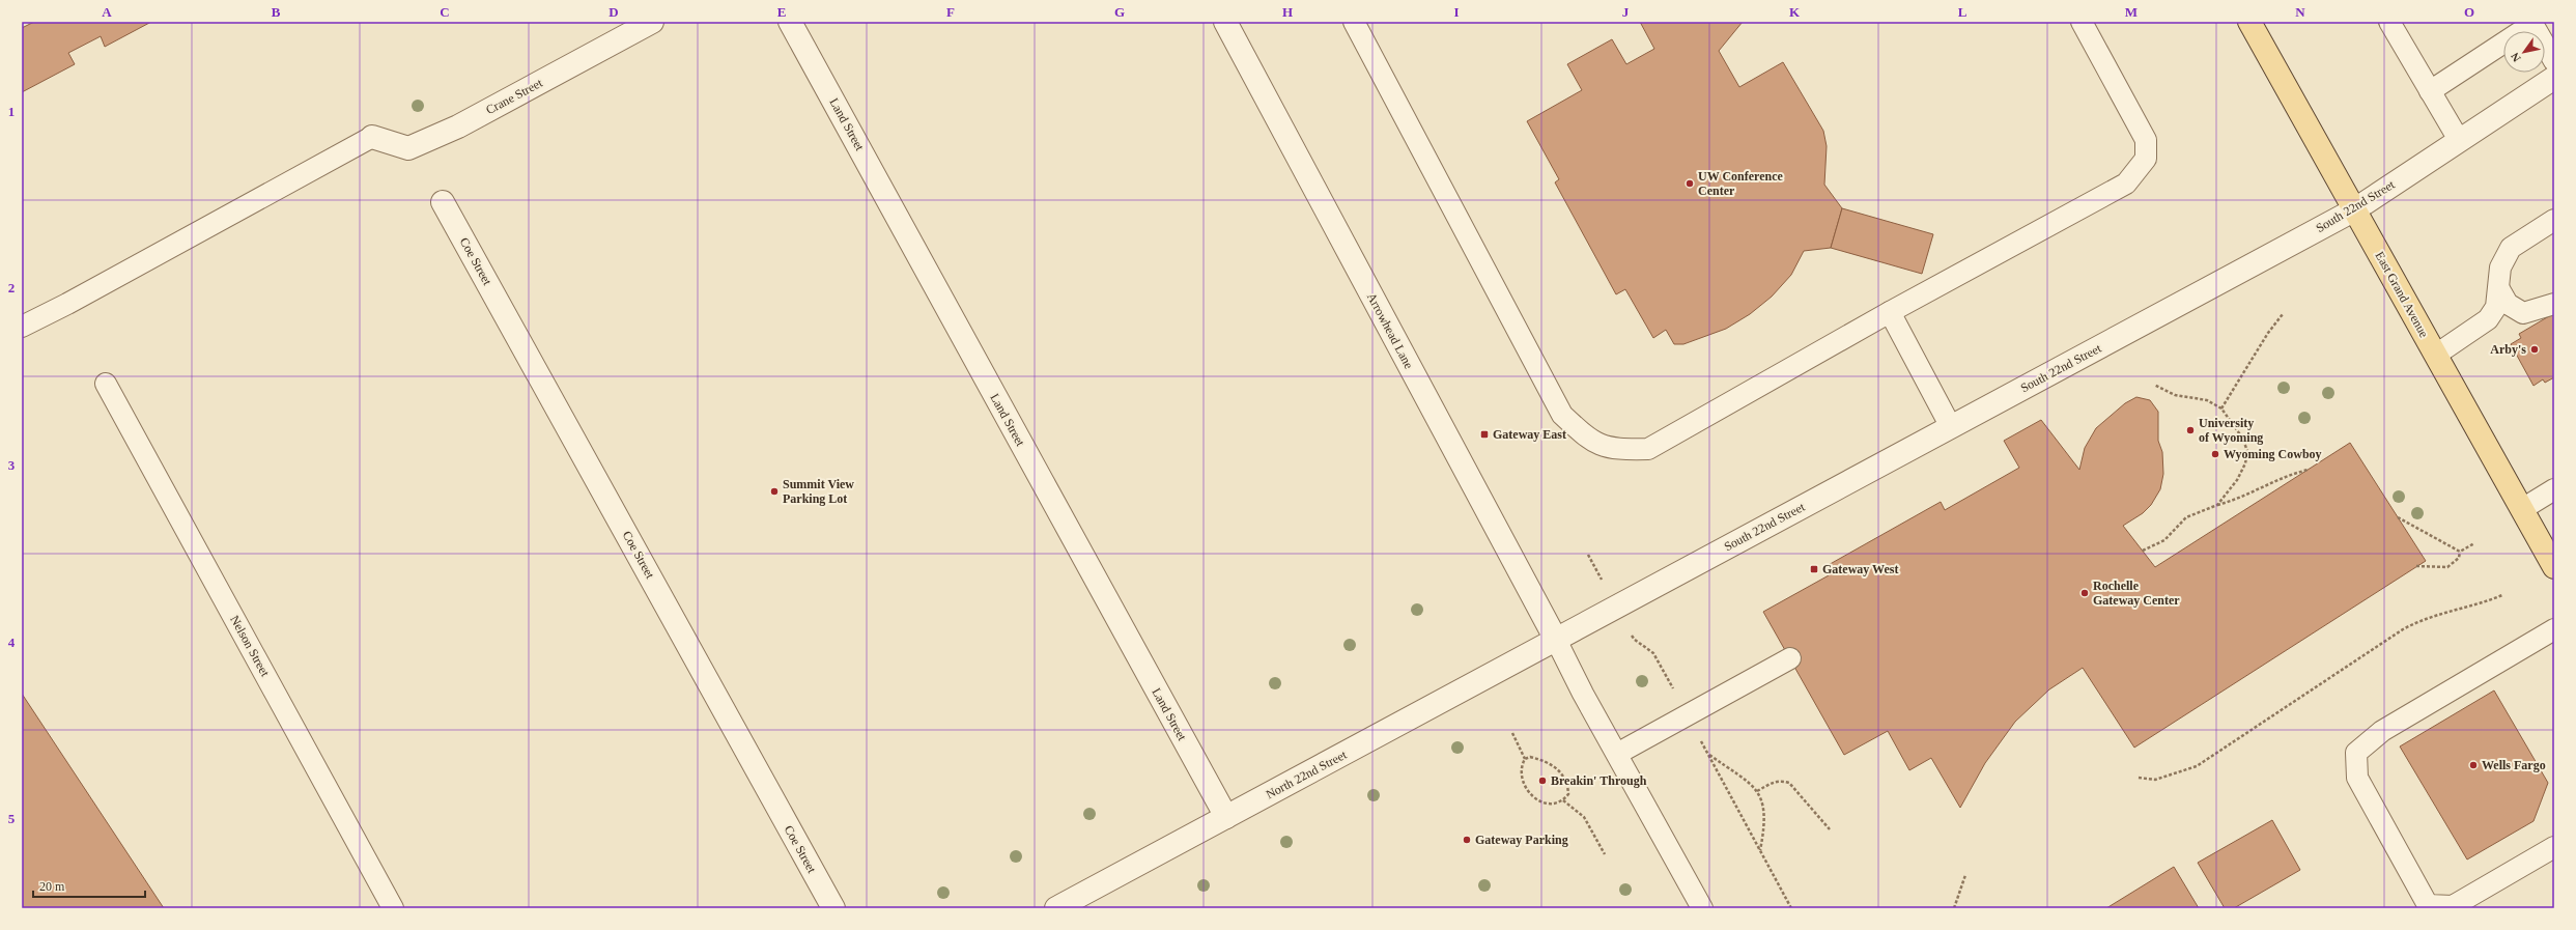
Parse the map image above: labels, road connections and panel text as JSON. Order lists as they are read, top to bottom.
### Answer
{
  "streets": {
    "main road": ["East Grand Avenue"],
    "street": [
      "Crane Street",
      "Land Street",
      "South 22nd Street",
      "Coe Street",
      "Arrowhead Lane",
      "North 22nd Street"
    ],
    "lane": ["Nelson Street"]
  },
  "crossings": [
    ["Land Street", "North 22nd Street"],
    ["South 22nd Street", "East Grand Avenue"],
    ["South 22nd Street", "Arrowhead Lane"],
    ["South 22nd Street", "North 22nd Street"],
    ["Arrowhead Lane", "North 22nd Street"]
  ],
  "places": {
    "other": [
      "UW Conference Center",
      "Arby's",
      "University of Wyoming",
      "Wyoming Cowboy",
      "Summit View Parking Lot",
      "Rochelle Gateway Center",
      "Wells Fargo",
      "Breakin' Through",
      "Gateway Parking"
    ],
    "transit": ["Gateway East", "Gateway West"]
  },
  "scale_bar": "20 m",
  "north": "bottom left",
  "grid": {
    "columns": [
      "A",
      "B",
      "C",
      "D",
      "E",
      "F",
      "G",
      "H",
      "I",
      "J",
      "K",
      "L",
      "M",
      "N",
      "O"
    ],
    "rows": [
      "1",
      "2",
      "3",
      "4",
      "5"
    ]
  }
}
